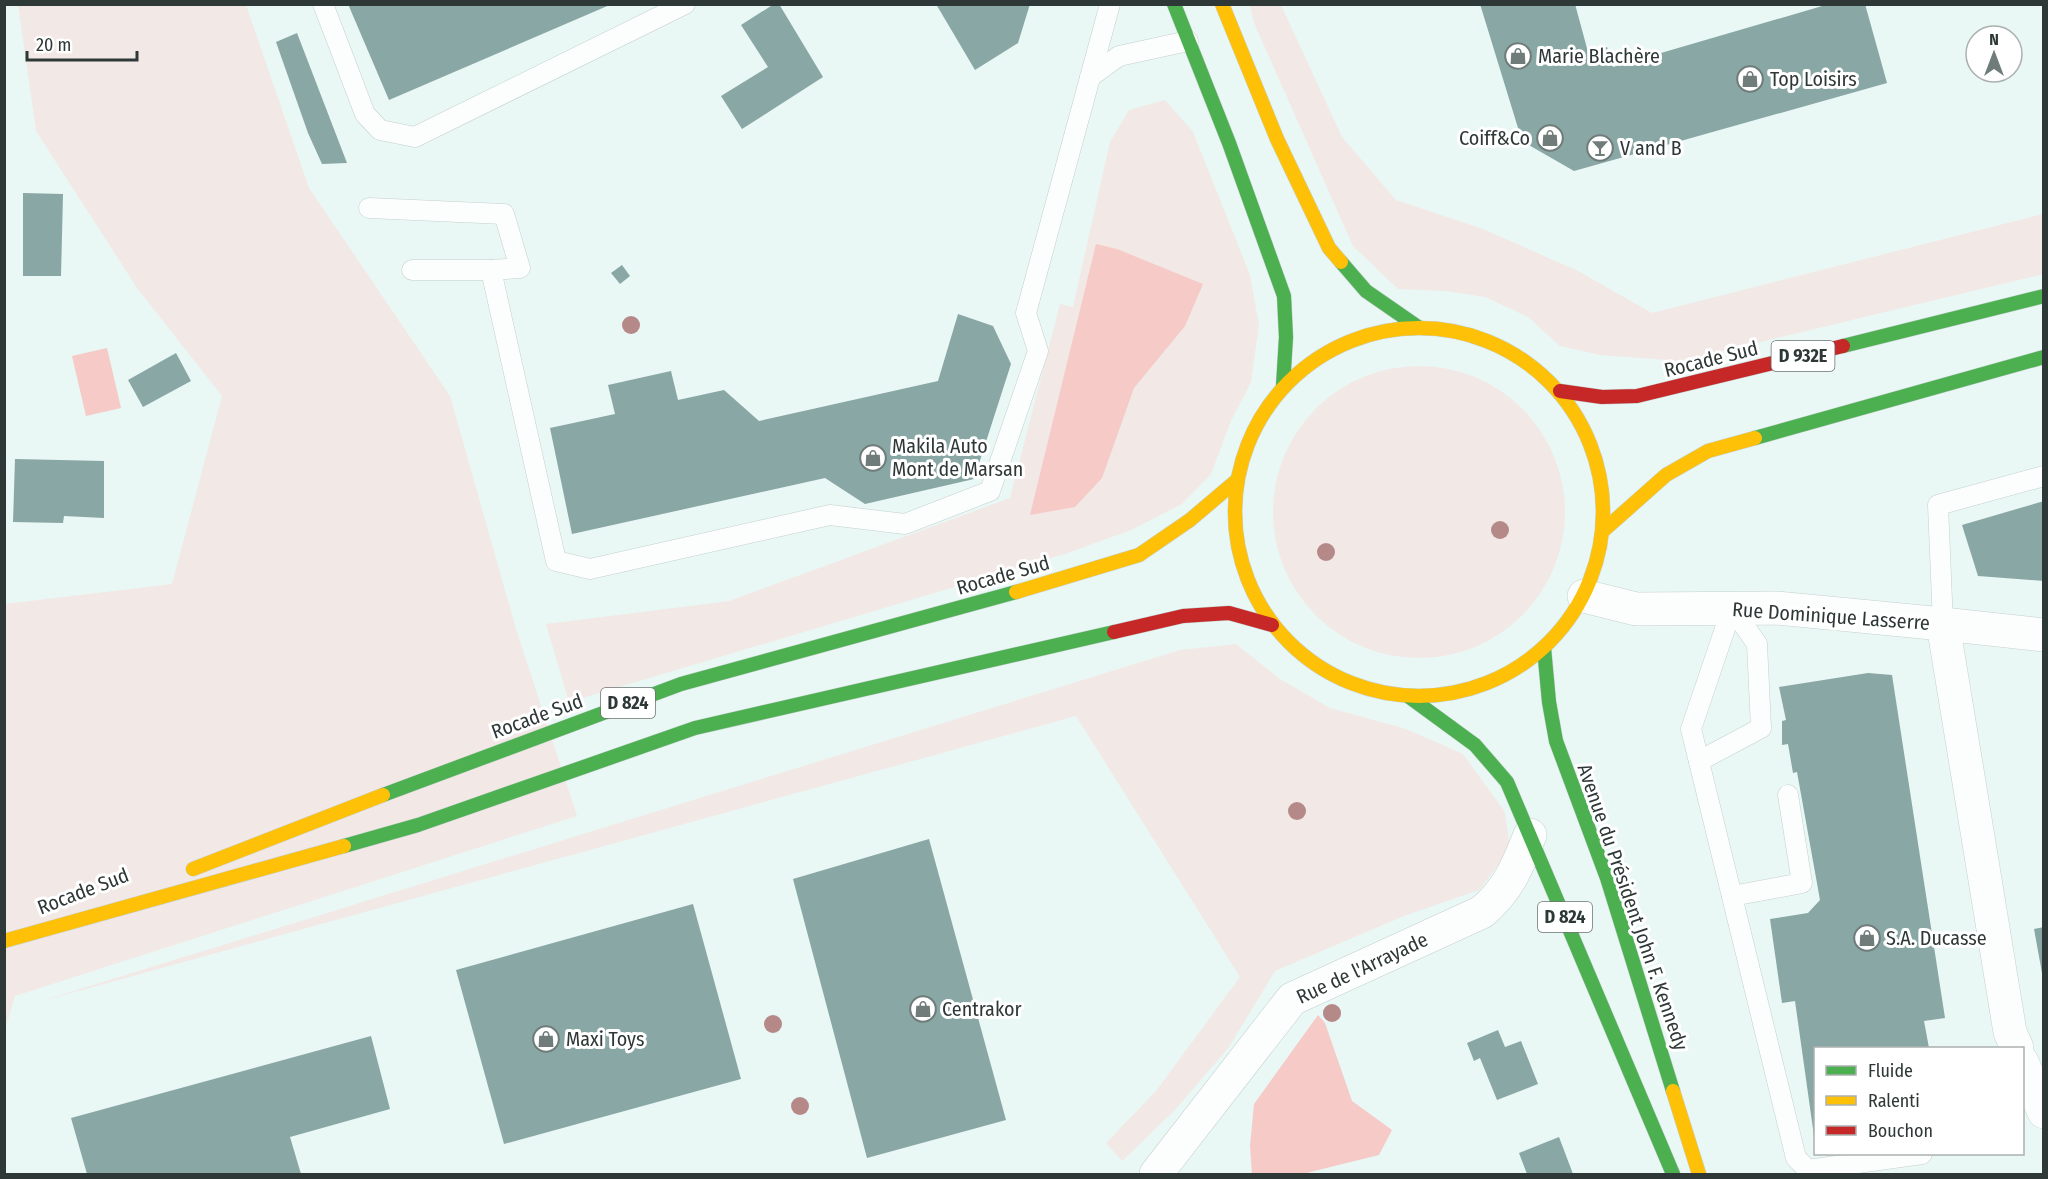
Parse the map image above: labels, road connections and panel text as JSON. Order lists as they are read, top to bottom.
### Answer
{
  "streets": {
    "main road": [
      "D 932E",
      "Rocade Sud",
      "D 824",
      "Avenue du Président John F. Kennedy"
    ],
    "street": ["Rue Dominique Lasserre", "Rue de l'Arrayade"]
  },
  "crossings": [
    ["D 824", "Rue de l'Arrayade"]
  ],
  "places": {
    "shop": [
      "Marie Blachère",
      "Top Loisirs",
      "Coiff&Co",
      "Makila Auto Mont de Marsan",
      "S.A. Ducasse",
      "Centrakor",
      "Maxi Toys"
    ],
    "bar": ["V and B"]
  },
  "legend": ["Fluide", "Ralenti", "Bouchon"],
  "scale_bar": "20 m",
  "north": "top"
}
